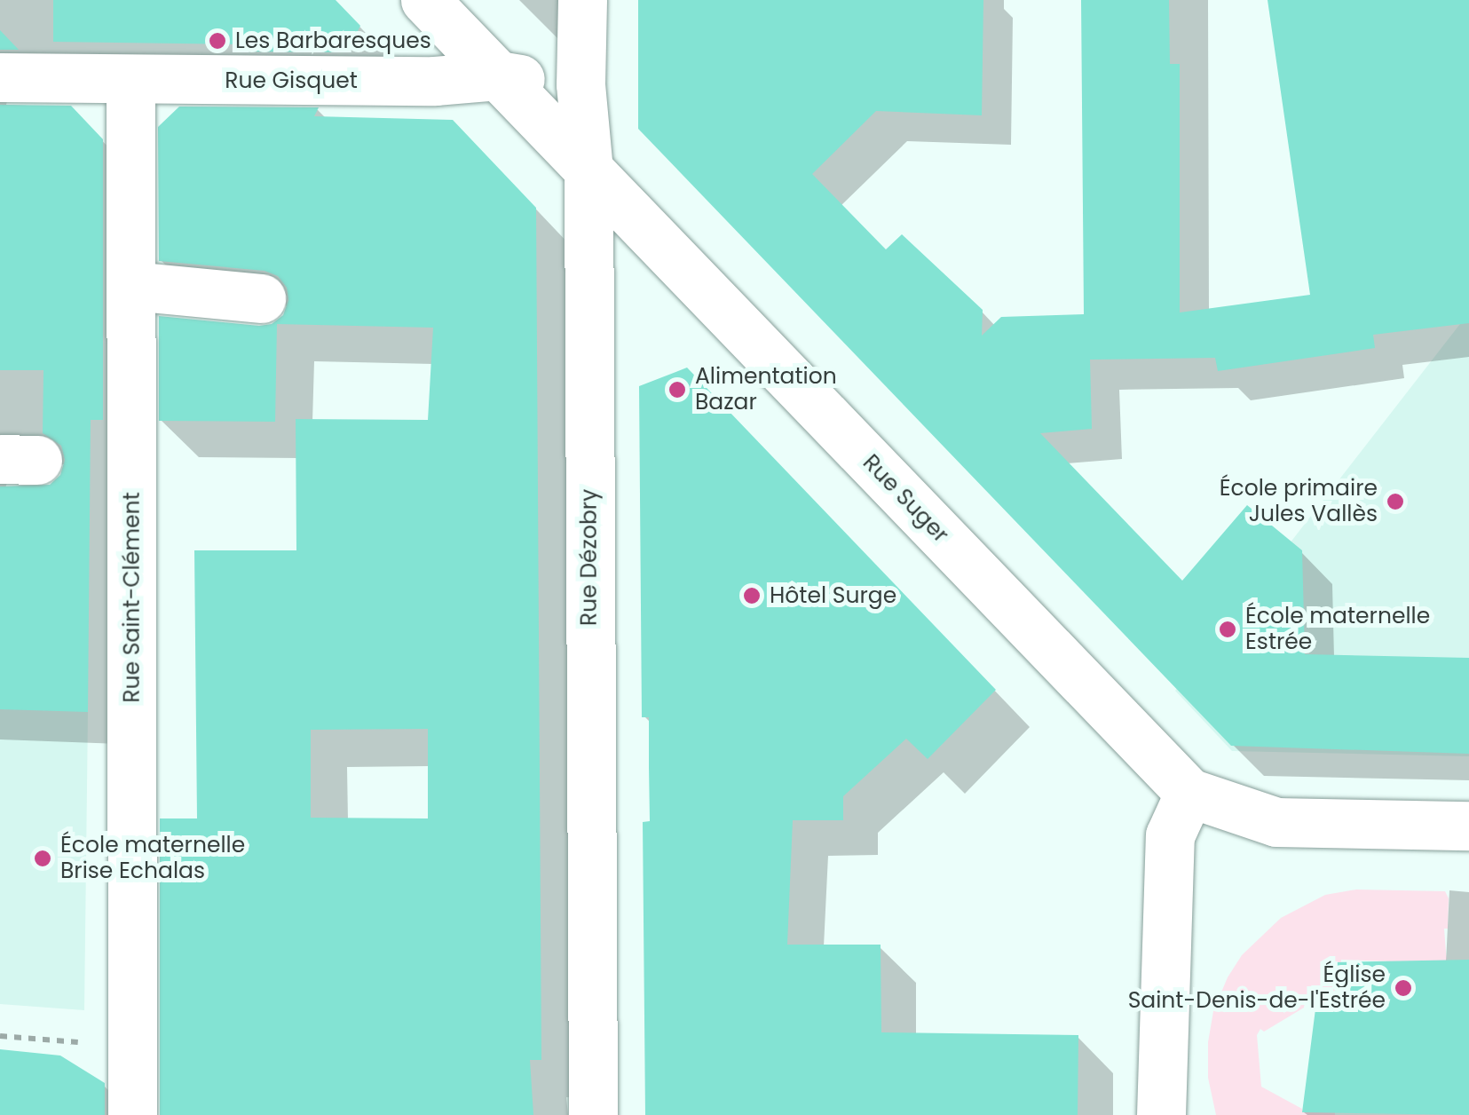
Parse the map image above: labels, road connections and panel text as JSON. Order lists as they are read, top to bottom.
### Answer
{
  "streets": {
    "street": [
      "Rue Gisquet",
      "Rue Suger",
      "Rue Dézobry",
      "Rue Saint-Clément"
    ]
  },
  "crossings": [
    ["Rue Gisquet", "Rue Suger"],
    ["Rue Gisquet", "Rue Dézobry"],
    ["Rue Gisquet", "Rue Saint-Clément"],
    ["Rue Suger", "Rue Dézobry"]
  ],
  "places": [
    "Les Barbaresques",
    "Alimentation Bazar",
    "École primaire Jules Vallès",
    "Hôtel Surge",
    "École maternelle Estrée",
    "École maternelle Brise Echalas",
    "Église Saint-Denis-de-l'Estrée"
  ]
}
